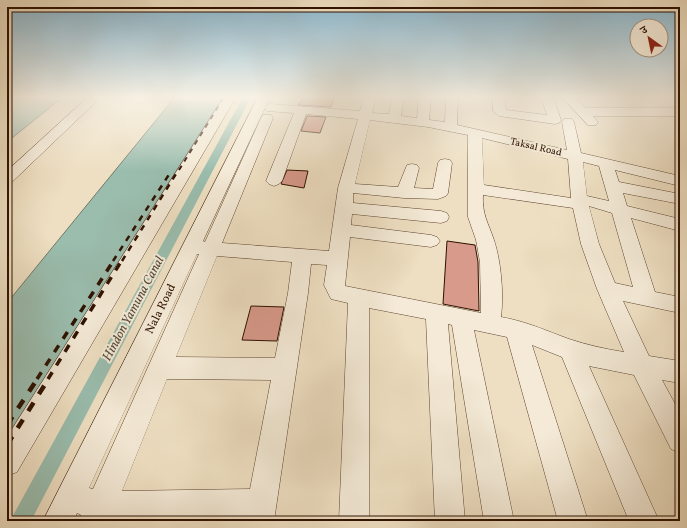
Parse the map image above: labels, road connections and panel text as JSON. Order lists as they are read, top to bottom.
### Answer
{
  "streets": {
    "street": ["Taksal Road", "Nala Road"]
  },
  "water": ["Hindon Yamuna Canal"],
  "north": "top left"
}
